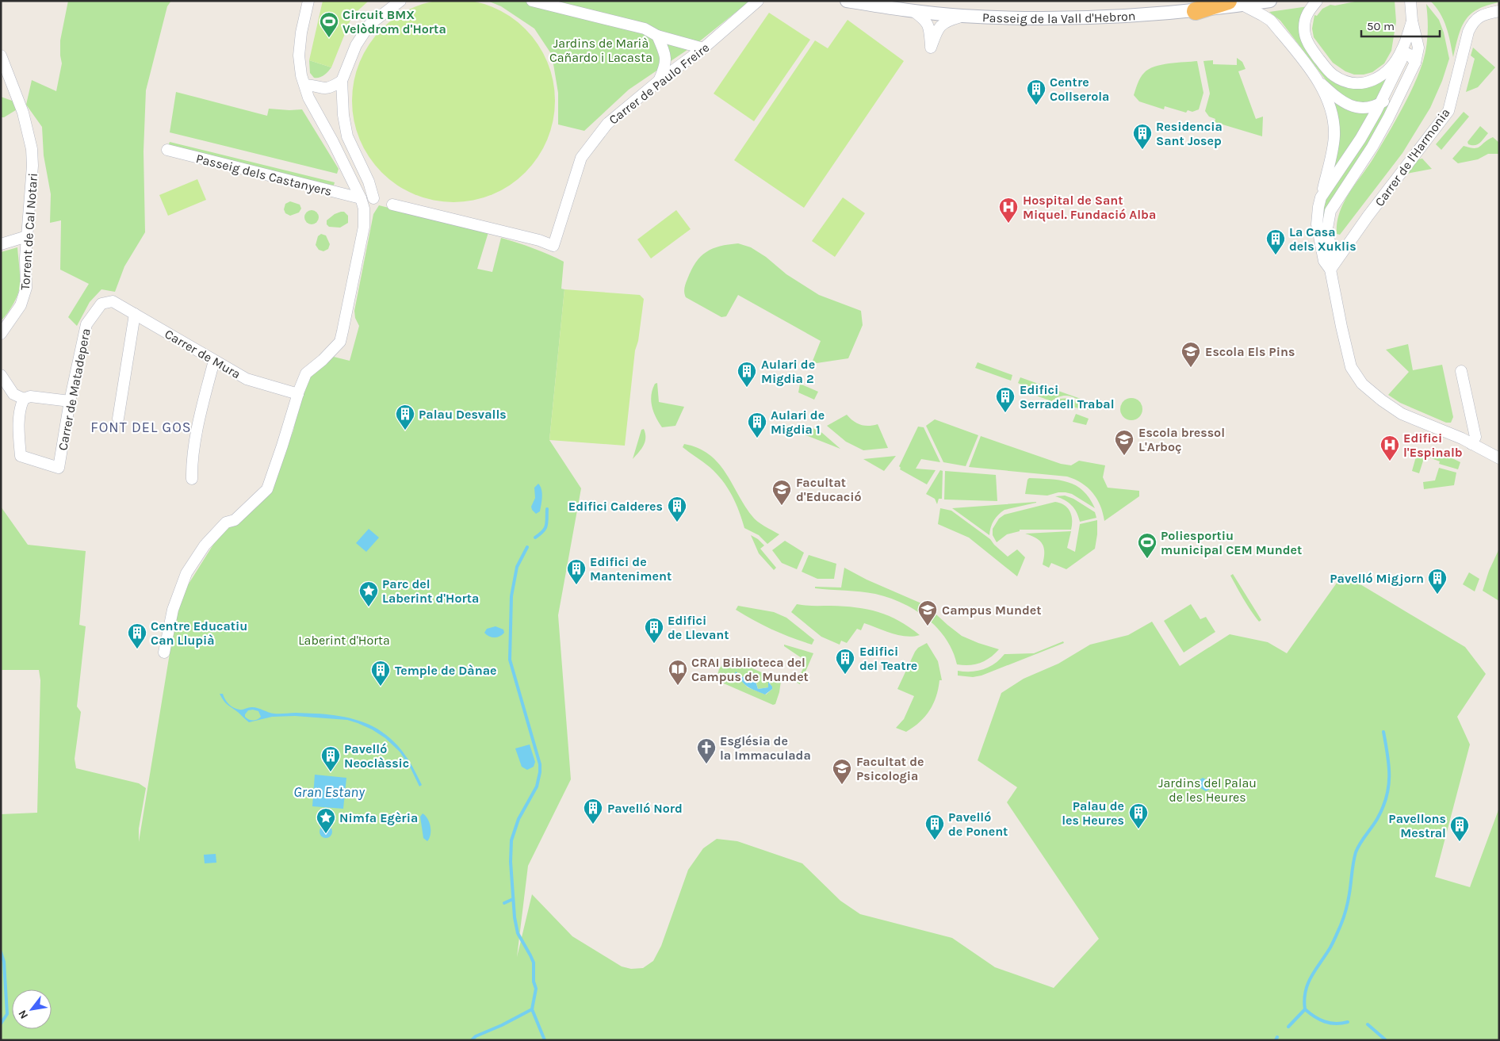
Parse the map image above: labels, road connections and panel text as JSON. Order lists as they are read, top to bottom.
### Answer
{
  "streets": {
    "street": [
      "Passeig de la Vall d'Hebron",
      "Carrer de Paulo Freire",
      "Carrer de l'Harmonia",
      "Passeig dels Castanyers",
      "Torrent de Cal Notari",
      "Carrer de Mura",
      "Carrer de Matadepera"
    ]
  },
  "crossings": [
    ["Carrer de Mura", "Carrer de Matadepera"]
  ],
  "districts": ["FONT DEL GOS"],
  "water": ["Gran Estany"],
  "parks": ["Jardins de Marià Cañardo i Lacasta", "Laberint d'Horta", "Jardins del Palau de les Heures"],
  "places": {
    "sports": ["Circuit BMX Velòdrom d'Horta", "Poliesportiu municipal CEM Mundet"],
    "building": [
      "Centre Collserola",
      "Residencia Sant Josep",
      "La Casa dels Xuklis",
      "Aulari de Migdia 2",
      "Edifici Serradell Trabal",
      "Palau Desvalls",
      "Aulari de Migdia 1",
      "Edifici Calderes",
      "Edifici de Manteniment",
      "Pavelló Migjorn",
      "Edifici de Llevant",
      "Centre Educatiu Can Llupià",
      "Edifici del Teatre",
      "Temple de Dànae",
      "Pavelló Neoclàssic",
      "Pavelló Nord",
      "Palau de les Heures",
      "Pavelló de Ponent",
      "Pavellons Mestral"
    ],
    "hospital": ["Hospital de Sant Miquel. Fundació Alba", "Edifici l'Espinalb"],
    "school or university": [
      "Escola Els Pins",
      "Escola bressol L'Arboç",
      "Facultat d'Educació",
      "Campus Mundet",
      "Facultat de Psicologia"
    ],
    "place": ["Parc del Laberint d'Horta", "Nimfa Egèria"],
    "library": ["CRAI Biblioteca del Campus de Mundet"],
    "church": ["Església de la Immaculada"]
  },
  "scale_bar": "50 m",
  "north": "bottom left"
}
